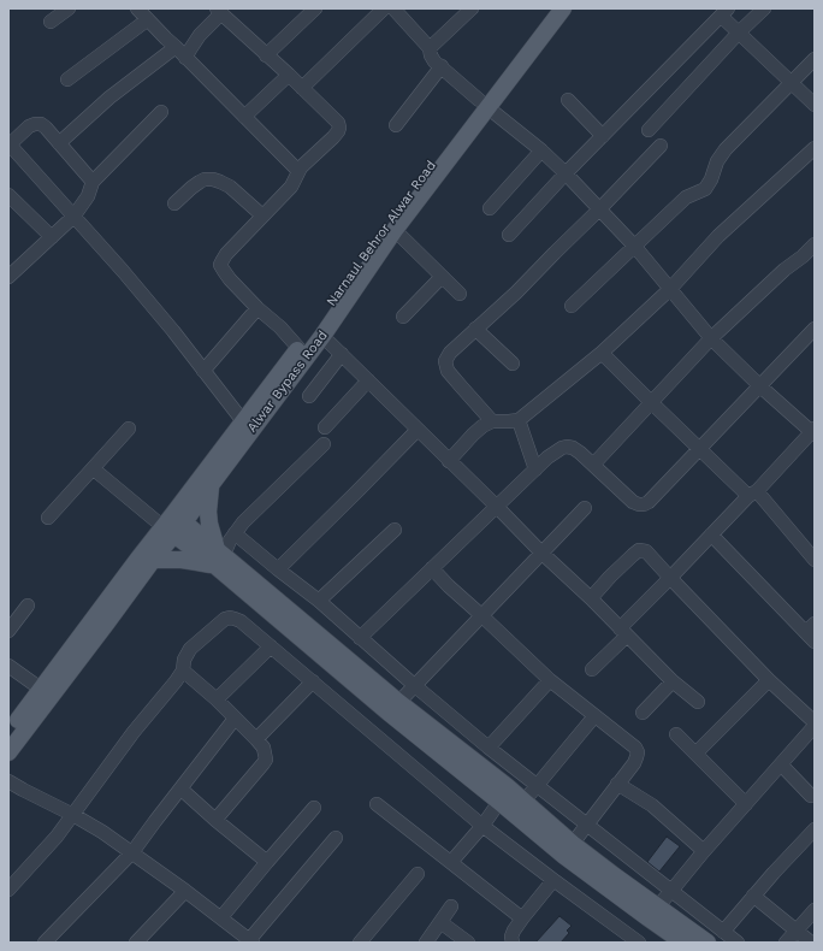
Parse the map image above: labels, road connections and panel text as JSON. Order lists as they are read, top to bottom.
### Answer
{
  "streets": {
    "main road": ["Narnaul Behror Alwar Road", "Alwar Bypass Road"]
  },
  "crossings": [
    ["Narnaul Behror Alwar Road", "Alwar Bypass Road"]
  ]
}
